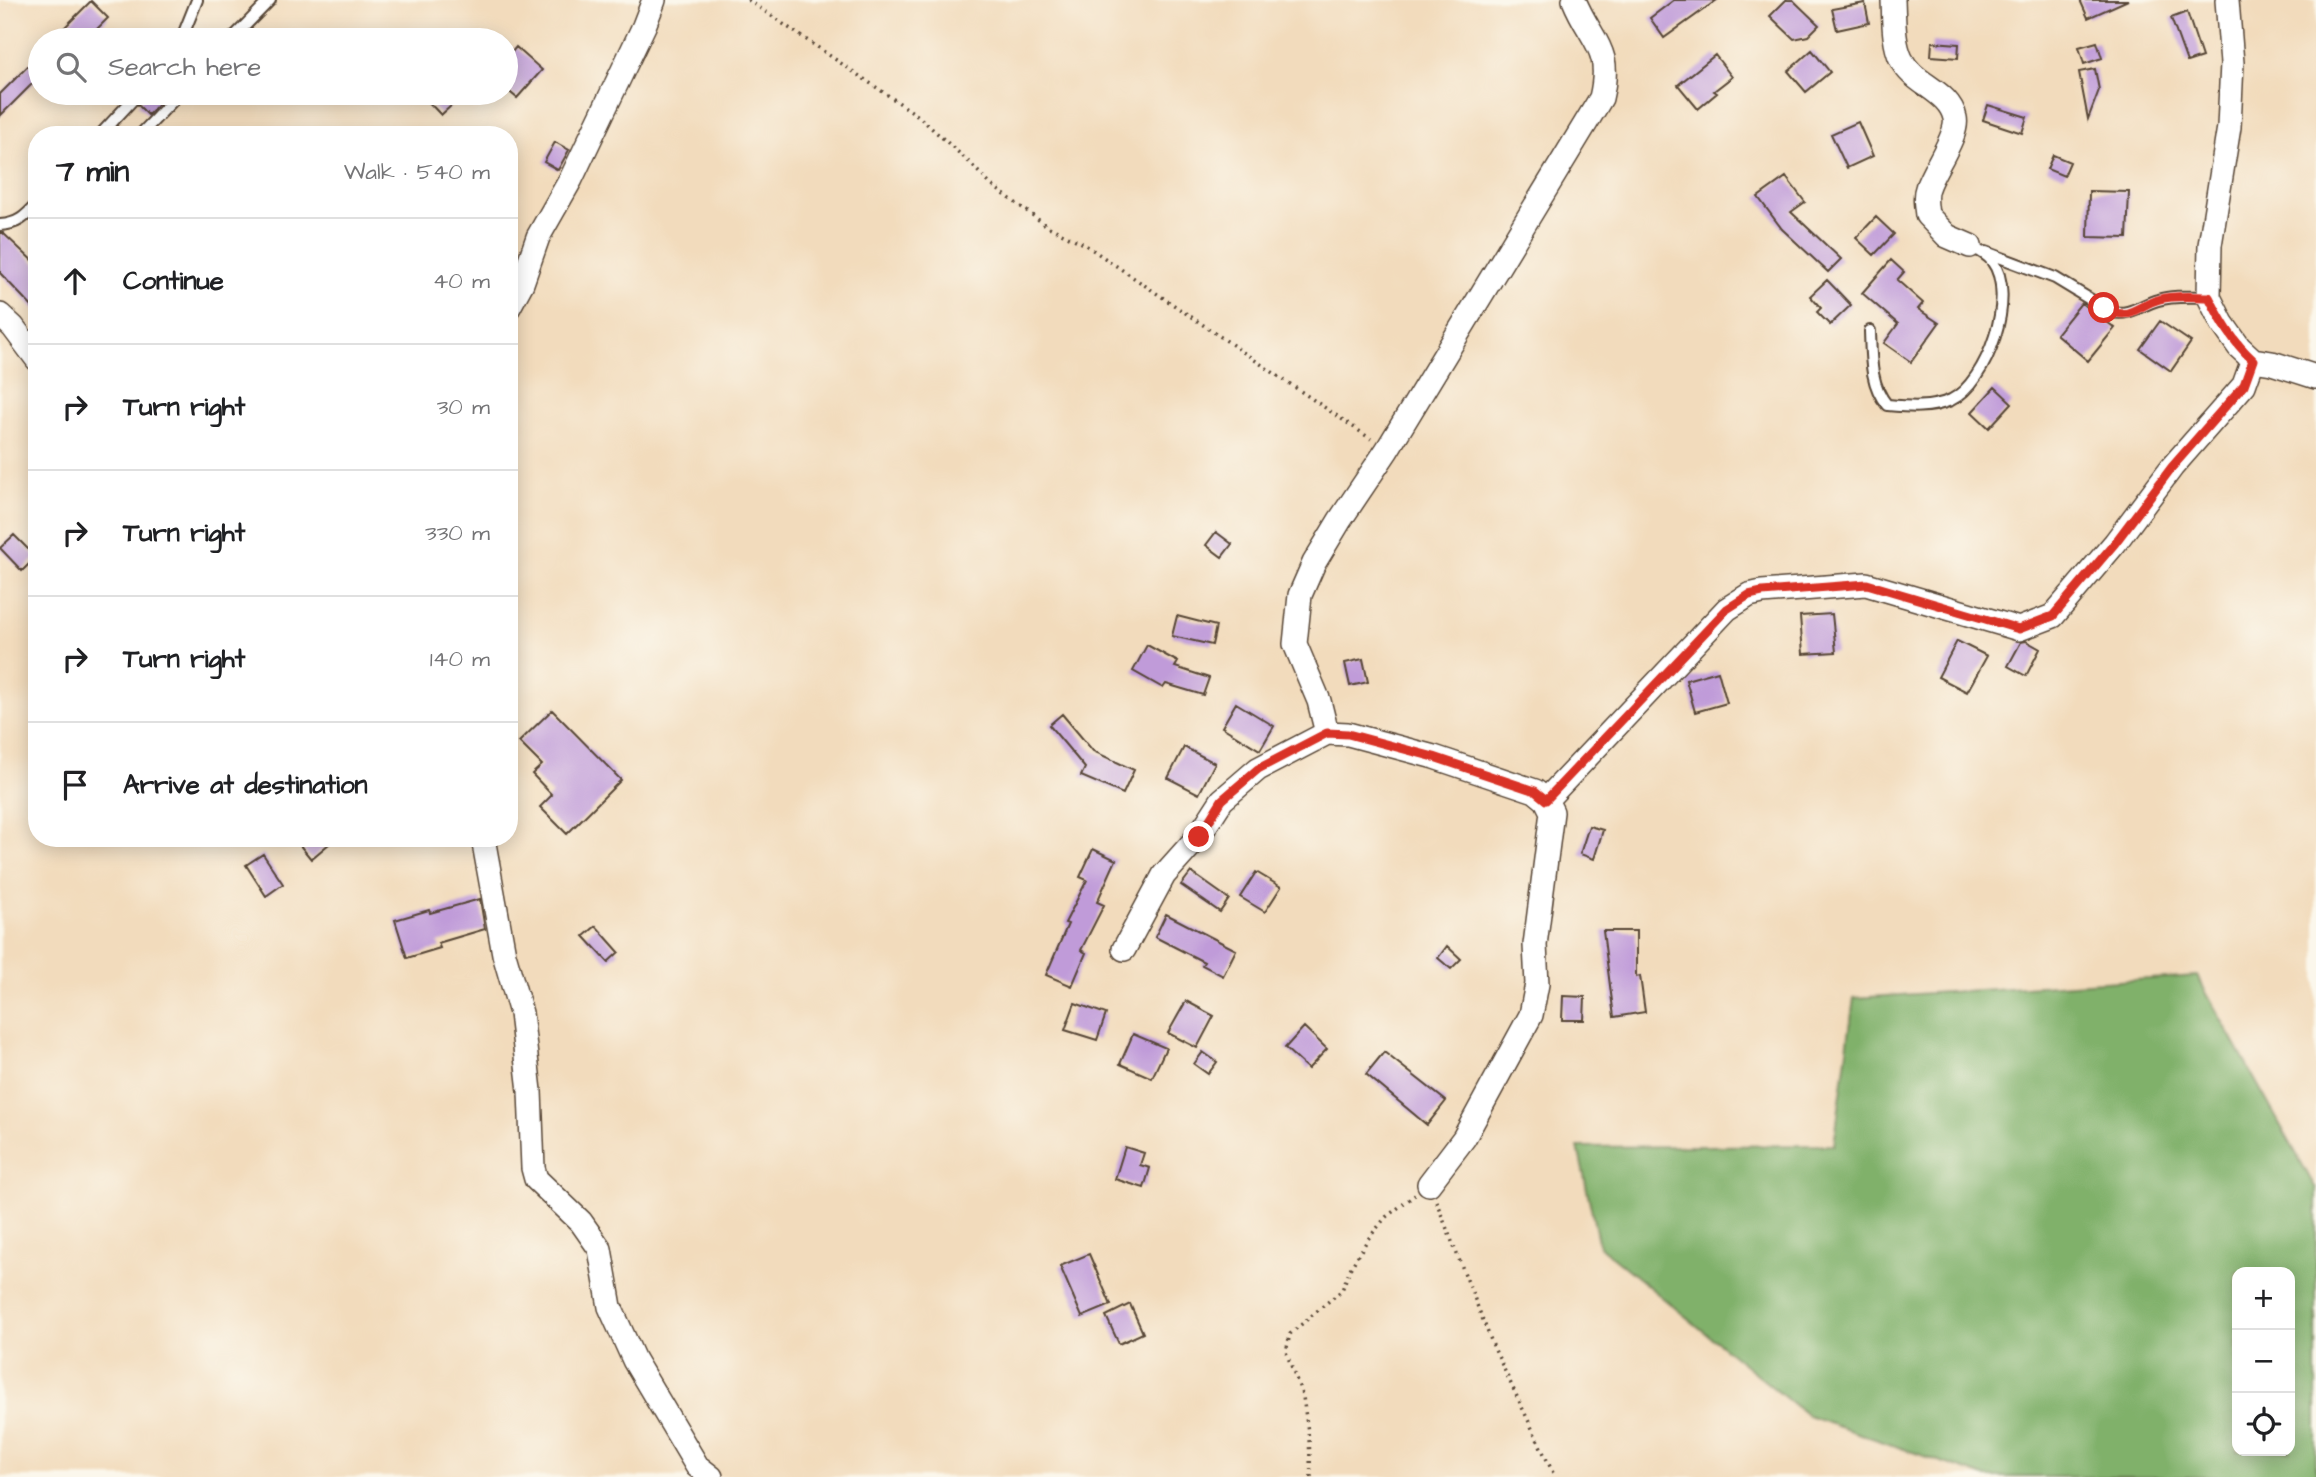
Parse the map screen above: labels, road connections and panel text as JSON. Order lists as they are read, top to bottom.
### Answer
{
  "page": {
    "search": "Search here",
    "heading": ["7 min", "Walk · 540 m"],
    "list": [
      ["Continue", "40 m"],
      ["Turn right", "30 m"],
      ["Turn right", "330 m"],
      ["Turn right", "140 m"],
      "Arrive at destination"
    ],
    "map_buttons": ["+", "−"]
  }
}
